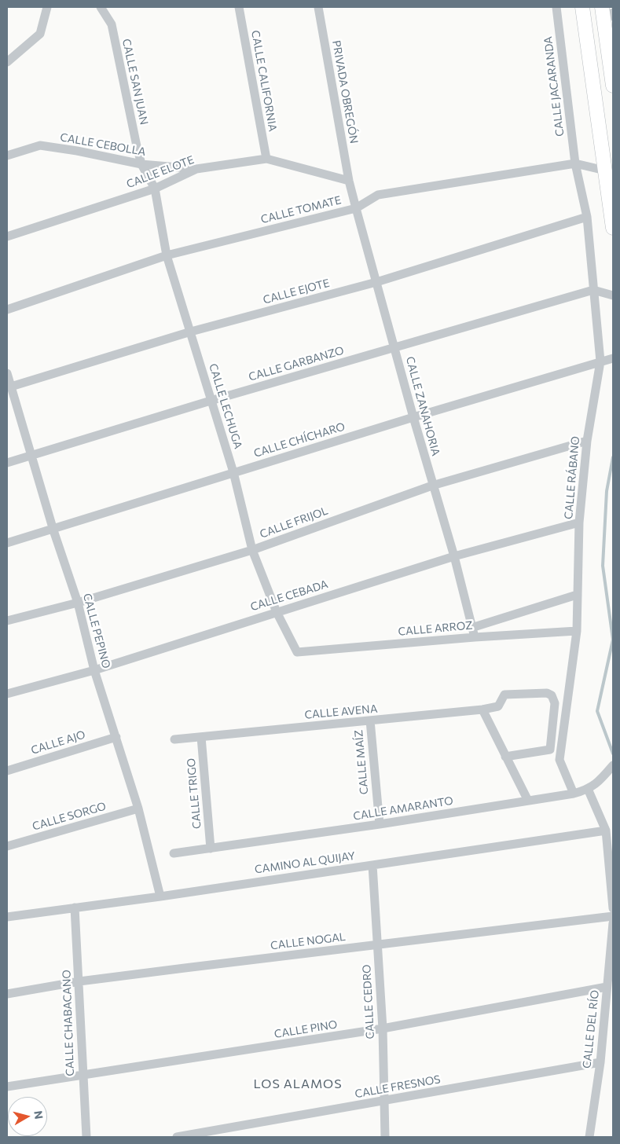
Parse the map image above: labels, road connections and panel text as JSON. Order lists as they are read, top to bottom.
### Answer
{
  "streets": {
    "street": [
      "CALLE CALIFORNIA",
      "CALLE SAN JUAN",
      "CALLE JACARANDA",
      "PRIVADA OBREGÓN",
      "CALLE CEBOLLA",
      "CALLE ELOTE",
      "CALLE TOMATE",
      "CALLE EJOTE",
      "CALLE GARBANZO",
      "CALLE LECHUGA",
      "CALLE ZANAHORIA",
      "CALLE CHÍCHARO",
      "CALLE RÁBANO",
      "CALLE FRIJOL",
      "CALLE CEBADA",
      "CALLE ARROZ",
      "CALLE PEPINO",
      "CALLE AVENA",
      "CALLE AJO",
      "CALLE MAÍZ",
      "CALLE TRIGO",
      "CALLE AMARANTO",
      "CALLE SORGO",
      "CAMINO AL QUIJAY",
      "CALLE NOGAL",
      "CALLE CEDRO",
      "CALLE CHABACANO",
      "CALLE PINO",
      "CALLE DEL RÍO",
      "CALLE FRESNOS"
    ]
  },
  "crossings": [
    ["CALLE CALIFORNIA", "CALLE ELOTE"],
    ["CALLE SAN JUAN", "CALLE CEBOLLA"],
    ["CALLE SAN JUAN", "CALLE LECHUGA"],
    ["CALLE JACARANDA", "CALLE TOMATE"],
    ["CALLE JACARANDA", "CALLE RÁBANO"],
    ["PRIVADA OBREGÓN", "CALLE ELOTE"],
    ["PRIVADA OBREGÓN", "CALLE ZANAHORIA"],
    ["CALLE CEBOLLA", "CALLE ELOTE"],
    ["CALLE CEBOLLA", "CALLE LECHUGA"],
    ["CALLE ELOTE", "CALLE LECHUGA"],
    ["CALLE ELOTE", "CALLE ZANAHORIA"],
    ["CALLE TOMATE", "CALLE LECHUGA"],
    ["CALLE TOMATE", "CALLE ZANAHORIA"],
    ["CALLE TOMATE", "CALLE RÁBANO"],
    ["CALLE EJOTE", "CALLE LECHUGA"],
    ["CALLE EJOTE", "CALLE ZANAHORIA"],
    ["CALLE EJOTE", "CALLE RÁBANO"],
    ["CALLE EJOTE", "CALLE PEPINO"],
    ["CALLE GARBANZO", "CALLE LECHUGA"],
    ["CALLE GARBANZO", "CALLE ZANAHORIA"],
    ["CALLE GARBANZO", "CALLE RÁBANO"],
    ["CALLE GARBANZO", "CALLE PEPINO"],
    ["CALLE LECHUGA", "CALLE CHÍCHARO"],
    ["CALLE LECHUGA", "CALLE FRIJOL"],
    ["CALLE LECHUGA", "CALLE CEBADA"],
    ["CALLE LECHUGA", "CALLE ARROZ"],
    ["CALLE ZANAHORIA", "CALLE CHÍCHARO"],
    ["CALLE ZANAHORIA", "CALLE FRIJOL"],
    ["CALLE ZANAHORIA", "CALLE CEBADA"],
    ["CALLE ZANAHORIA", "CALLE ARROZ"],
    ["CALLE CHÍCHARO", "CALLE RÁBANO"],
    ["CALLE CHÍCHARO", "CALLE PEPINO"],
    ["CALLE RÁBANO", "CALLE FRIJOL"],
    ["CALLE RÁBANO", "CALLE CEBADA"],
    ["CALLE RÁBANO", "CALLE ARROZ"],
    ["CALLE RÁBANO", "CALLE AMARANTO"],
    ["CALLE FRIJOL", "CALLE PEPINO"],
    ["CALLE CEBADA", "CALLE PEPINO"],
    ["CALLE PEPINO", "CALLE AJO"],
    ["CALLE PEPINO", "CALLE SORGO"],
    ["CALLE PEPINO", "CAMINO AL QUIJAY"],
    ["CALLE AVENA", "CALLE MAÍZ"],
    ["CALLE AVENA", "CALLE TRIGO"],
    ["CALLE MAÍZ", "CALLE AMARANTO"],
    ["CALLE TRIGO", "CALLE AMARANTO"],
    ["CAMINO AL QUIJAY", "CALLE CEDRO"],
    ["CAMINO AL QUIJAY", "CALLE CHABACANO"],
    ["CALLE NOGAL", "CALLE CEDRO"],
    ["CALLE NOGAL", "CALLE CHABACANO"],
    ["CALLE CEDRO", "CALLE PINO"],
    ["CALLE CEDRO", "CALLE FRESNOS"],
    ["CALLE CHABACANO", "CALLE PINO"],
    ["CALLE PINO", "CALLE DEL RÍO"],
    ["CALLE DEL RÍO", "CALLE FRESNOS"]
  ],
  "districts": ["LOS ALAMOS"],
  "north": "right"
}
